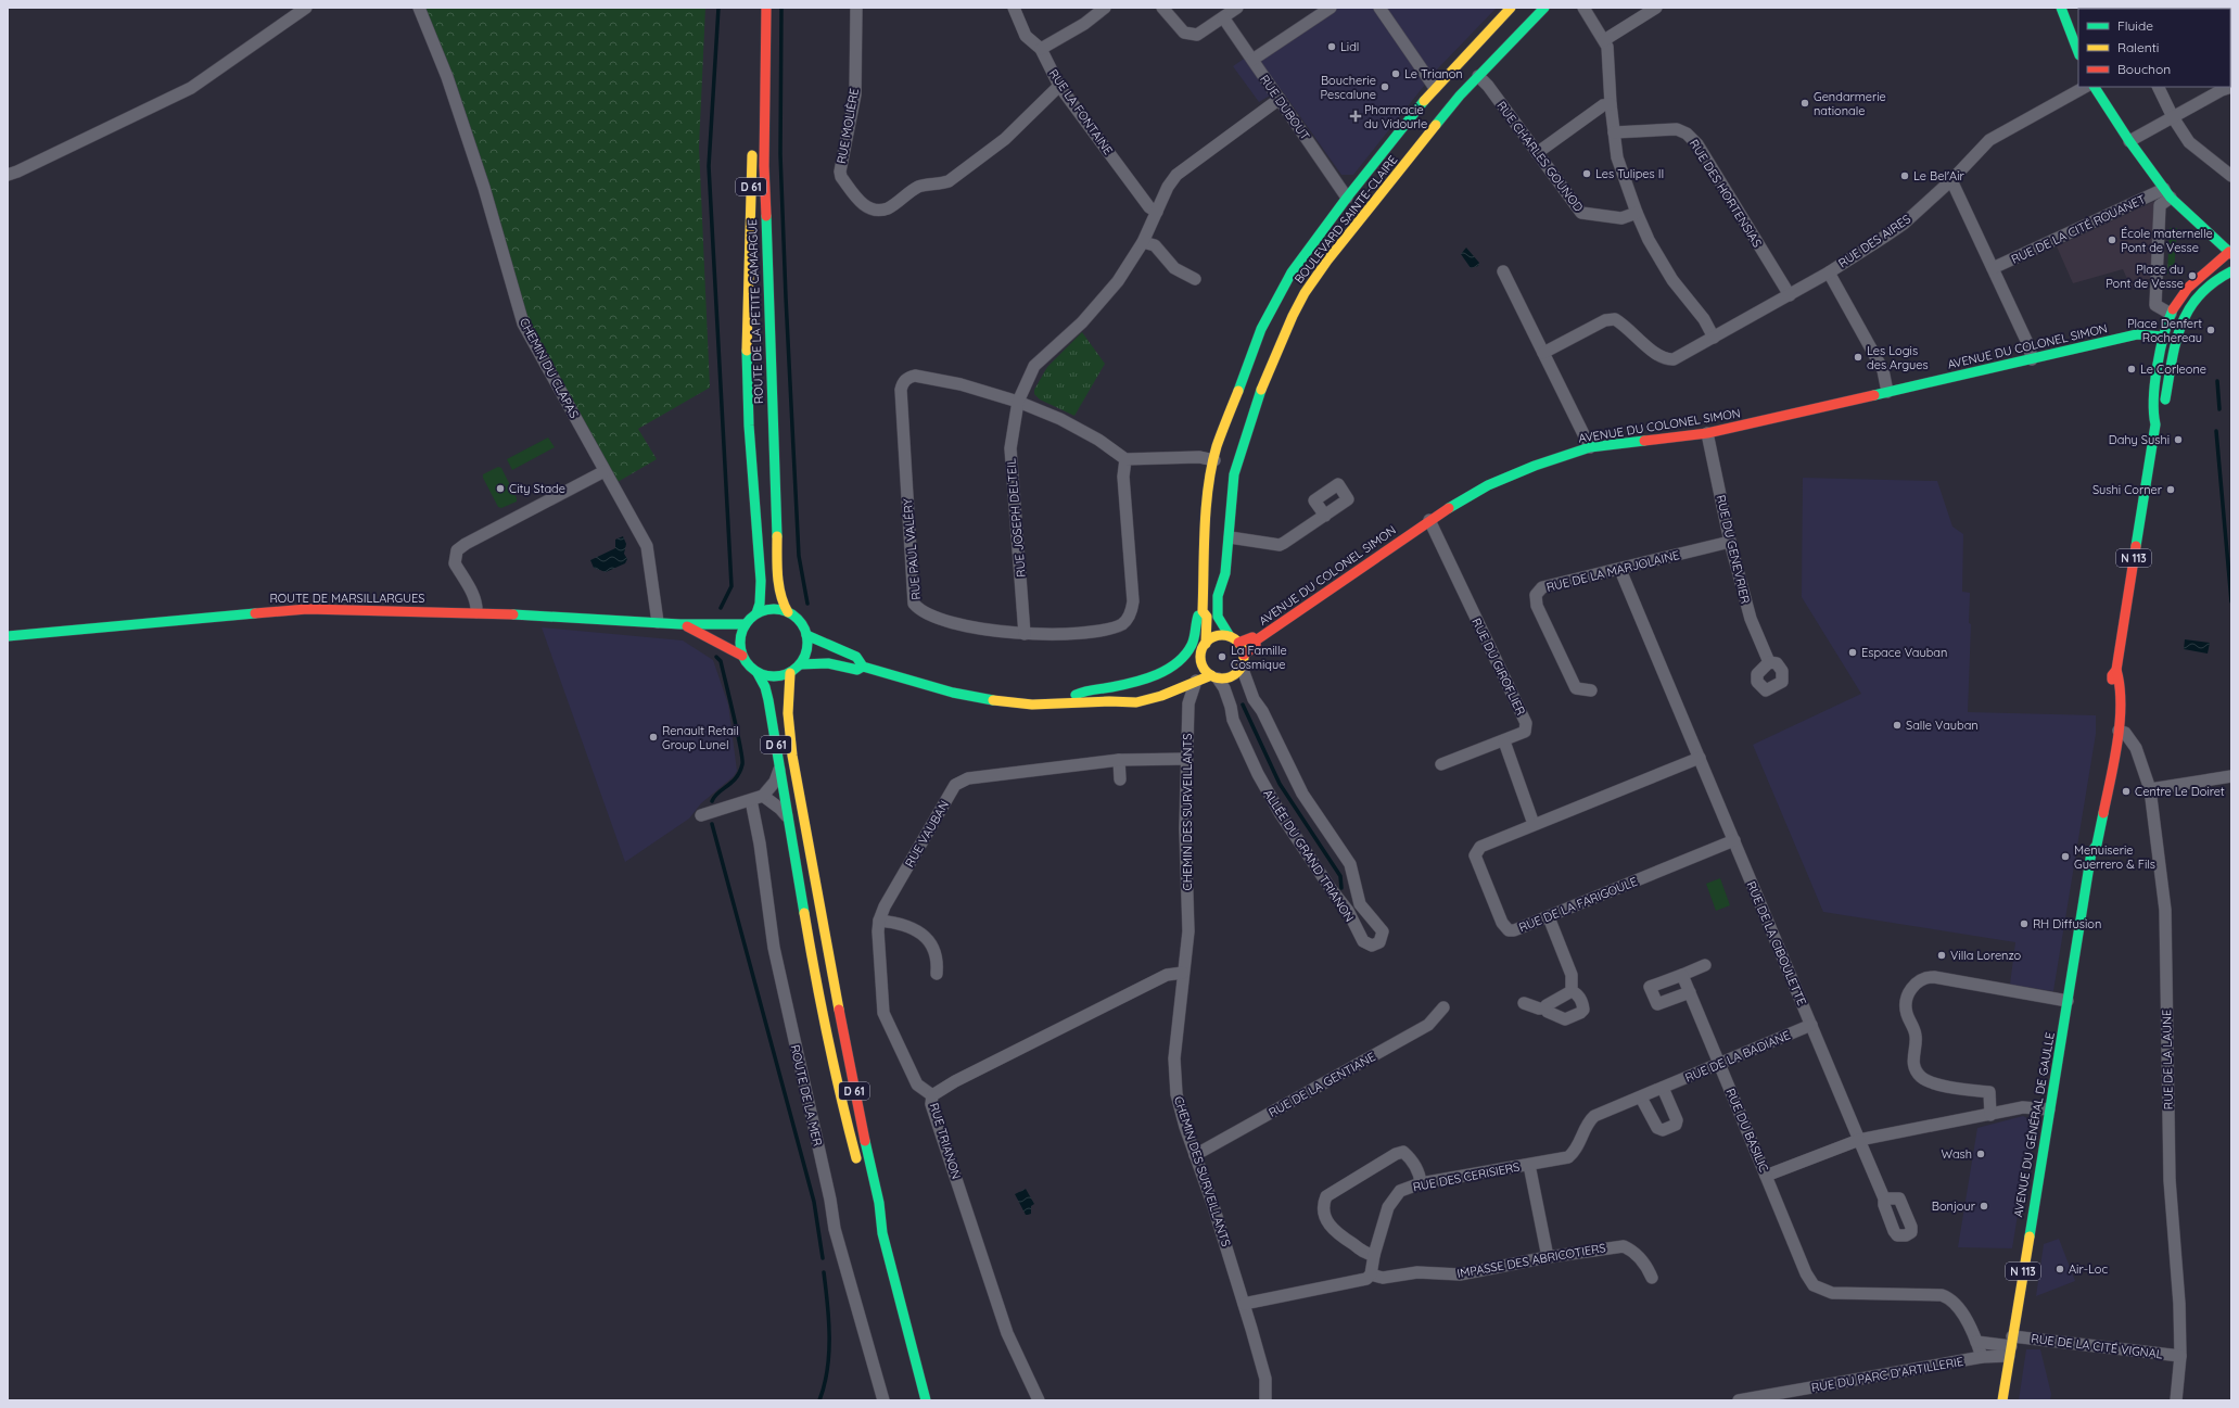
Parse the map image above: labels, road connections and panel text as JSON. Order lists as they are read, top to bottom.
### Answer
{
  "streets": {
    "main road": [
      "D 61",
      "BOULEVARD SAINTE-CLAIRE",
      "ROUTE DE LA PETITE CAMARGUE",
      "AVENUE DU COLONEL SIMON",
      "N 113",
      "ROUTE DE MARSILLARGUES",
      "AVENUE DU GÉNÉRAL DE GAULLE"
    ],
    "street": [
      "RUE DUBOUT",
      "RUE LA FONTAINE",
      "RUE MOLIÈRE",
      "RUE CHARLES GOUNOD",
      "RUE DES HORTENSIAS",
      "RUE DE LA CITÉ ROUANET",
      "RUE DES AIRES",
      "CHEMIN DU CLAPAS",
      "RUE JOSEPH DELTEIL",
      "RUE PAUL VALÉRY",
      "RUE DU GENEVRIER",
      "RUE DE LA MARJOLAINE",
      "RUE DU GIROFLIER",
      "CHEMIN DES SURVEILLANTS",
      "RUE VAUBAN",
      "ALLÉE DU GRAND TRIANON",
      "RUE DE LA FARIGOULE",
      "RUE DE LA CIBOULETTE",
      "RUE DE LA BADIANE",
      "RUE DE LA LAUNE",
      "RUE DE LA GENTIANE",
      "ROUTE DE LA MER",
      "RUE DU BASILIC",
      "RUE TRIANON",
      "RUE DES CERISIERS",
      "IMPASSE DES ABRICOTIERS",
      "RUE DE LA CITÉ VIGNAL",
      "RUE DU PARC D'ARTILLERIE"
    ]
  },
  "crossings": [
    ["RUE DUBOUT", "BOULEVARD SAINTE-CLAIRE"],
    ["RUE DUBOUT", "RUE JOSEPH DELTEIL"],
    ["RUE LA FONTAINE", "RUE MOLIÈRE"],
    ["RUE LA FONTAINE", "RUE JOSEPH DELTEIL"],
    ["RUE CHARLES GOUNOD", "BOULEVARD SAINTE-CLAIRE"],
    ["D 61", "ROUTE DE LA PETITE CAMARGUE"],
    ["D 61", "ROUTE DE MARSILLARGUES"],
    ["RUE DES HORTENSIAS", "RUE DES AIRES"],
    ["BOULEVARD SAINTE-CLAIRE", "AVENUE DU COLONEL SIMON"],
    ["BOULEVARD SAINTE-CLAIRE", "ALLÉE DU GRAND TRIANON"],
    ["ROUTE DE LA PETITE CAMARGUE", "ROUTE DE MARSILLARGUES"],
    ["AVENUE DU COLONEL SIMON", "RUE DU GENEVRIER"],
    ["AVENUE DU COLONEL SIMON", "N 113"],
    ["AVENUE DU COLONEL SIMON", "RUE DU GIROFLIER"],
    ["AVENUE DU COLONEL SIMON", "ALLÉE DU GRAND TRIANON"],
    ["AVENUE DU COLONEL SIMON", "AVENUE DU GÉNÉRAL DE GAULLE"],
    ["CHEMIN DU CLAPAS", "ROUTE DE MARSILLARGUES"],
    ["RUE JOSEPH DELTEIL", "RUE PAUL VALÉRY"],
    ["RUE DU GENEVRIER", "RUE DE LA MARJOLAINE"],
    ["N 113", "AVENUE DU GÉNÉRAL DE GAULLE"],
    ["RUE DE LA MARJOLAINE", "RUE DE LA CIBOULETTE"],
    ["CHEMIN DES SURVEILLANTS", "RUE VAUBAN"],
    ["CHEMIN DES SURVEILLANTS", "RUE DE LA GENTIANE"],
    ["CHEMIN DES SURVEILLANTS", "RUE TRIANON"],
    ["RUE VAUBAN", "RUE TRIANON"],
    ["RUE DE LA FARIGOULE", "RUE DE LA CIBOULETTE"],
    ["RUE DE LA CIBOULETTE", "RUE DE LA BADIANE"],
    ["RUE DE LA CIBOULETTE", "RUE DU BASILIC"],
    ["RUE DE LA BADIANE", "RUE DU BASILIC"],
    ["RUE DE LA BADIANE", "RUE DES CERISIERS"],
    ["RUE DE LA LAUNE", "AVENUE DU GÉNÉRAL DE GAULLE"],
    ["RUE DE LA LAUNE", "RUE DE LA CITÉ VIGNAL"],
    ["AVENUE DU GÉNÉRAL DE GAULLE", "RUE DE LA CITÉ VIGNAL"],
    ["AVENUE DU GÉNÉRAL DE GAULLE", "RUE DU PARC D'ARTILLERIE"],
    ["RUE DES CERISIERS", "IMPASSE DES ABRICOTIERS"],
    ["RUE DE LA CITÉ VIGNAL", "RUE DU PARC D'ARTILLERIE"]
  ],
  "places": {
    "other": [
      "Lidl",
      "Le Trianon",
      "Boucherie Pescalune",
      "Gendarmerie nationale",
      "Les Tulipes II",
      "Le Bel'Air",
      "École maternelle Pont de Vesse",
      "Place du Pont de Vesse",
      "Place Denfert Rochereau",
      "Les Logis des Argues",
      "Le Corleone",
      "Dahy Sushi",
      "City Stade",
      "Sushi Corner",
      "Espace Vauban",
      "La Famille Cosmique",
      "Salle Vauban",
      "Renault Retail Group Lunel",
      "Centre Le Doiret",
      "Menuiserie Guerrero & Fils",
      "RH Diffusion",
      "Villa Lorenzo",
      "Wash",
      "Bonjour",
      "Air-Loc"
    ],
    "health": ["Pharmacie du Vidourle"]
  },
  "legend": ["Fluide", "Ralenti", "Bouchon"]
}
